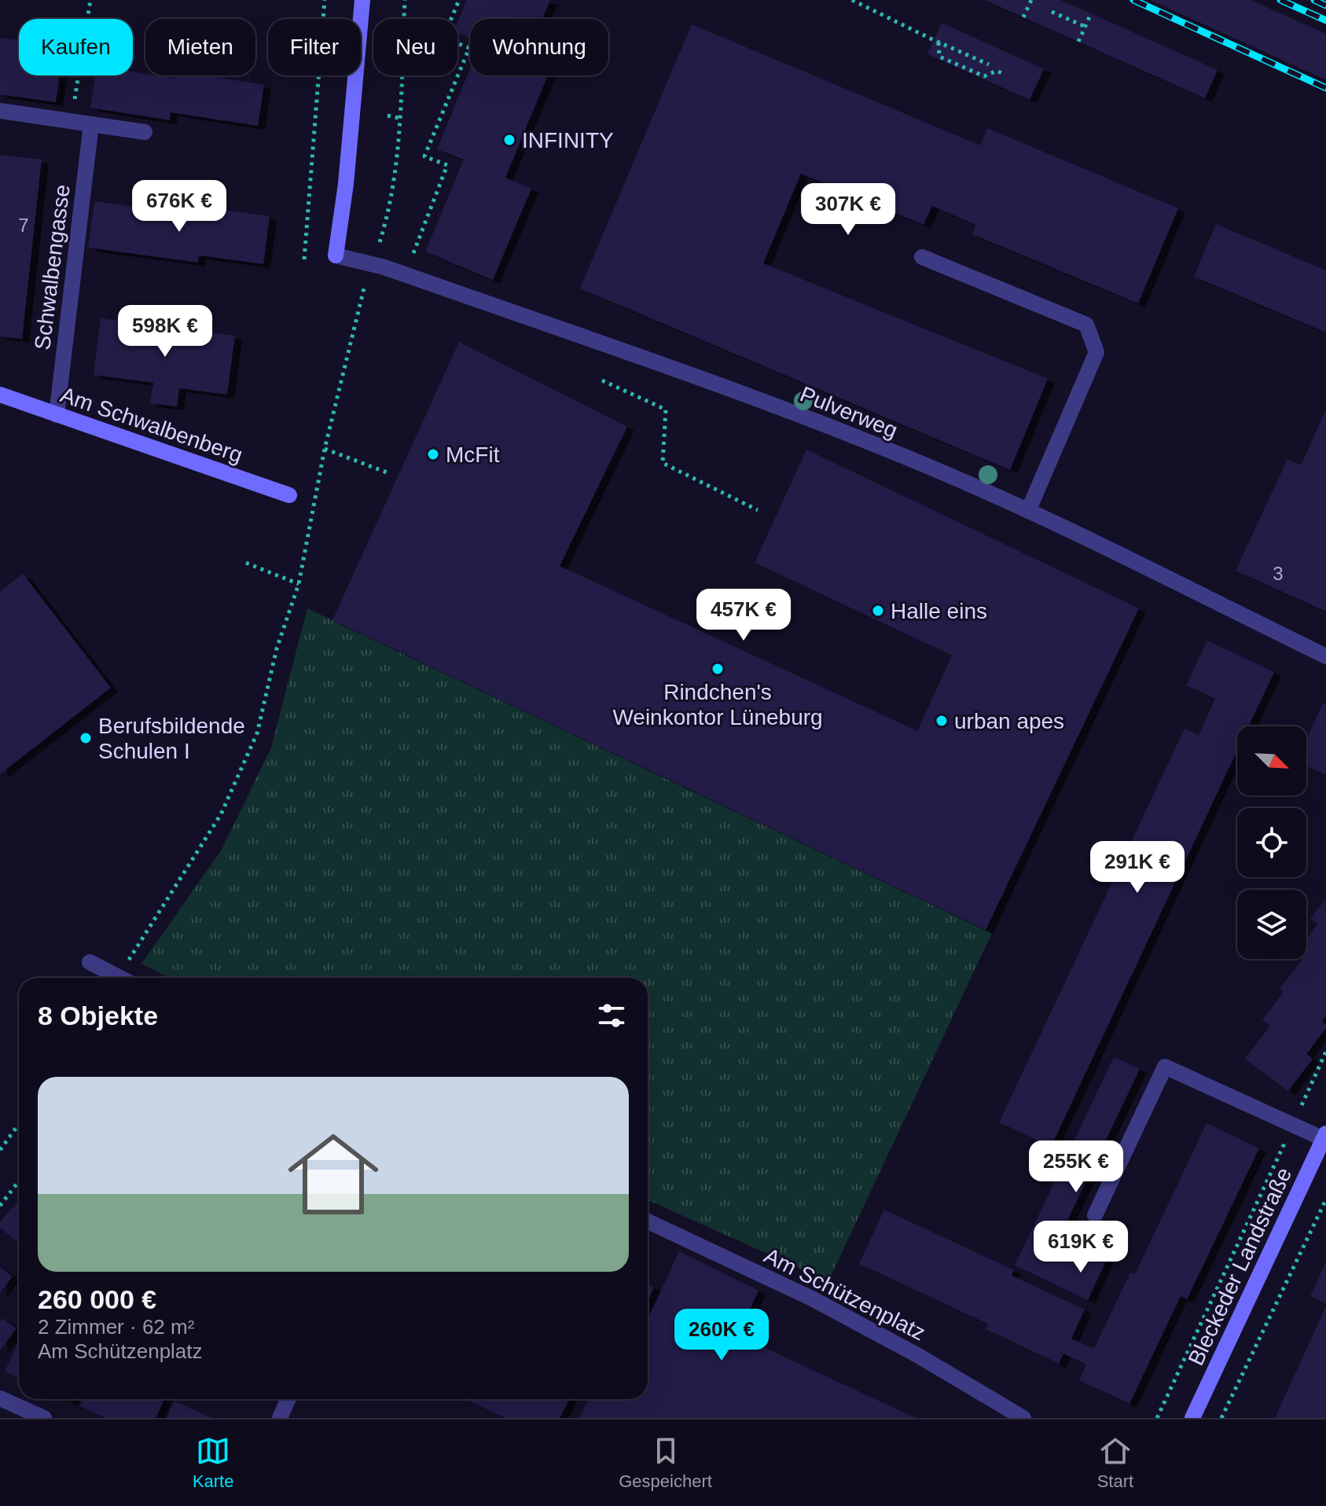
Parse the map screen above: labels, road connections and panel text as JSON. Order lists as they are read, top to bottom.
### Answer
{
  "streets": {
    "street": [
      "Schwalbengasse",
      "Pulverweg",
      "Am Schwalbenberg",
      "Bleckeder Landstraße",
      "Am Schützenplatz"
    ]
  },
  "crossings": [
    ["Schwalbengasse", "Am Schwalbenberg"]
  ],
  "places": [
    "INFINITY",
    "McFit",
    "Halle eins",
    "Rindchen's Weinkontor Lüneburg",
    "urban apes",
    "Berufsbildende Schulen I"
  ],
  "house_numbers": ["7", "3"],
  "north": "bottom right",
  "page": {
    "chip": [
      "Kaufen",
      "Mieten",
      "Filter",
      "Neu",
      "Wohnung"
    ],
    "price": [
      "676K €",
      "307K €",
      "598K €",
      "457K €",
      "291K €",
      "255K €",
      "619K €",
      "260K €"
    ],
    "heading": "8 Objekte",
    "list": [
      {
        "name": "260 000 €",
        "note": "2 Zimmer · 62 m² · Am Schützenplatz"
      }
    ],
    "tabs": ["Karte", "Gespeichert", "Start"]
  }
}
